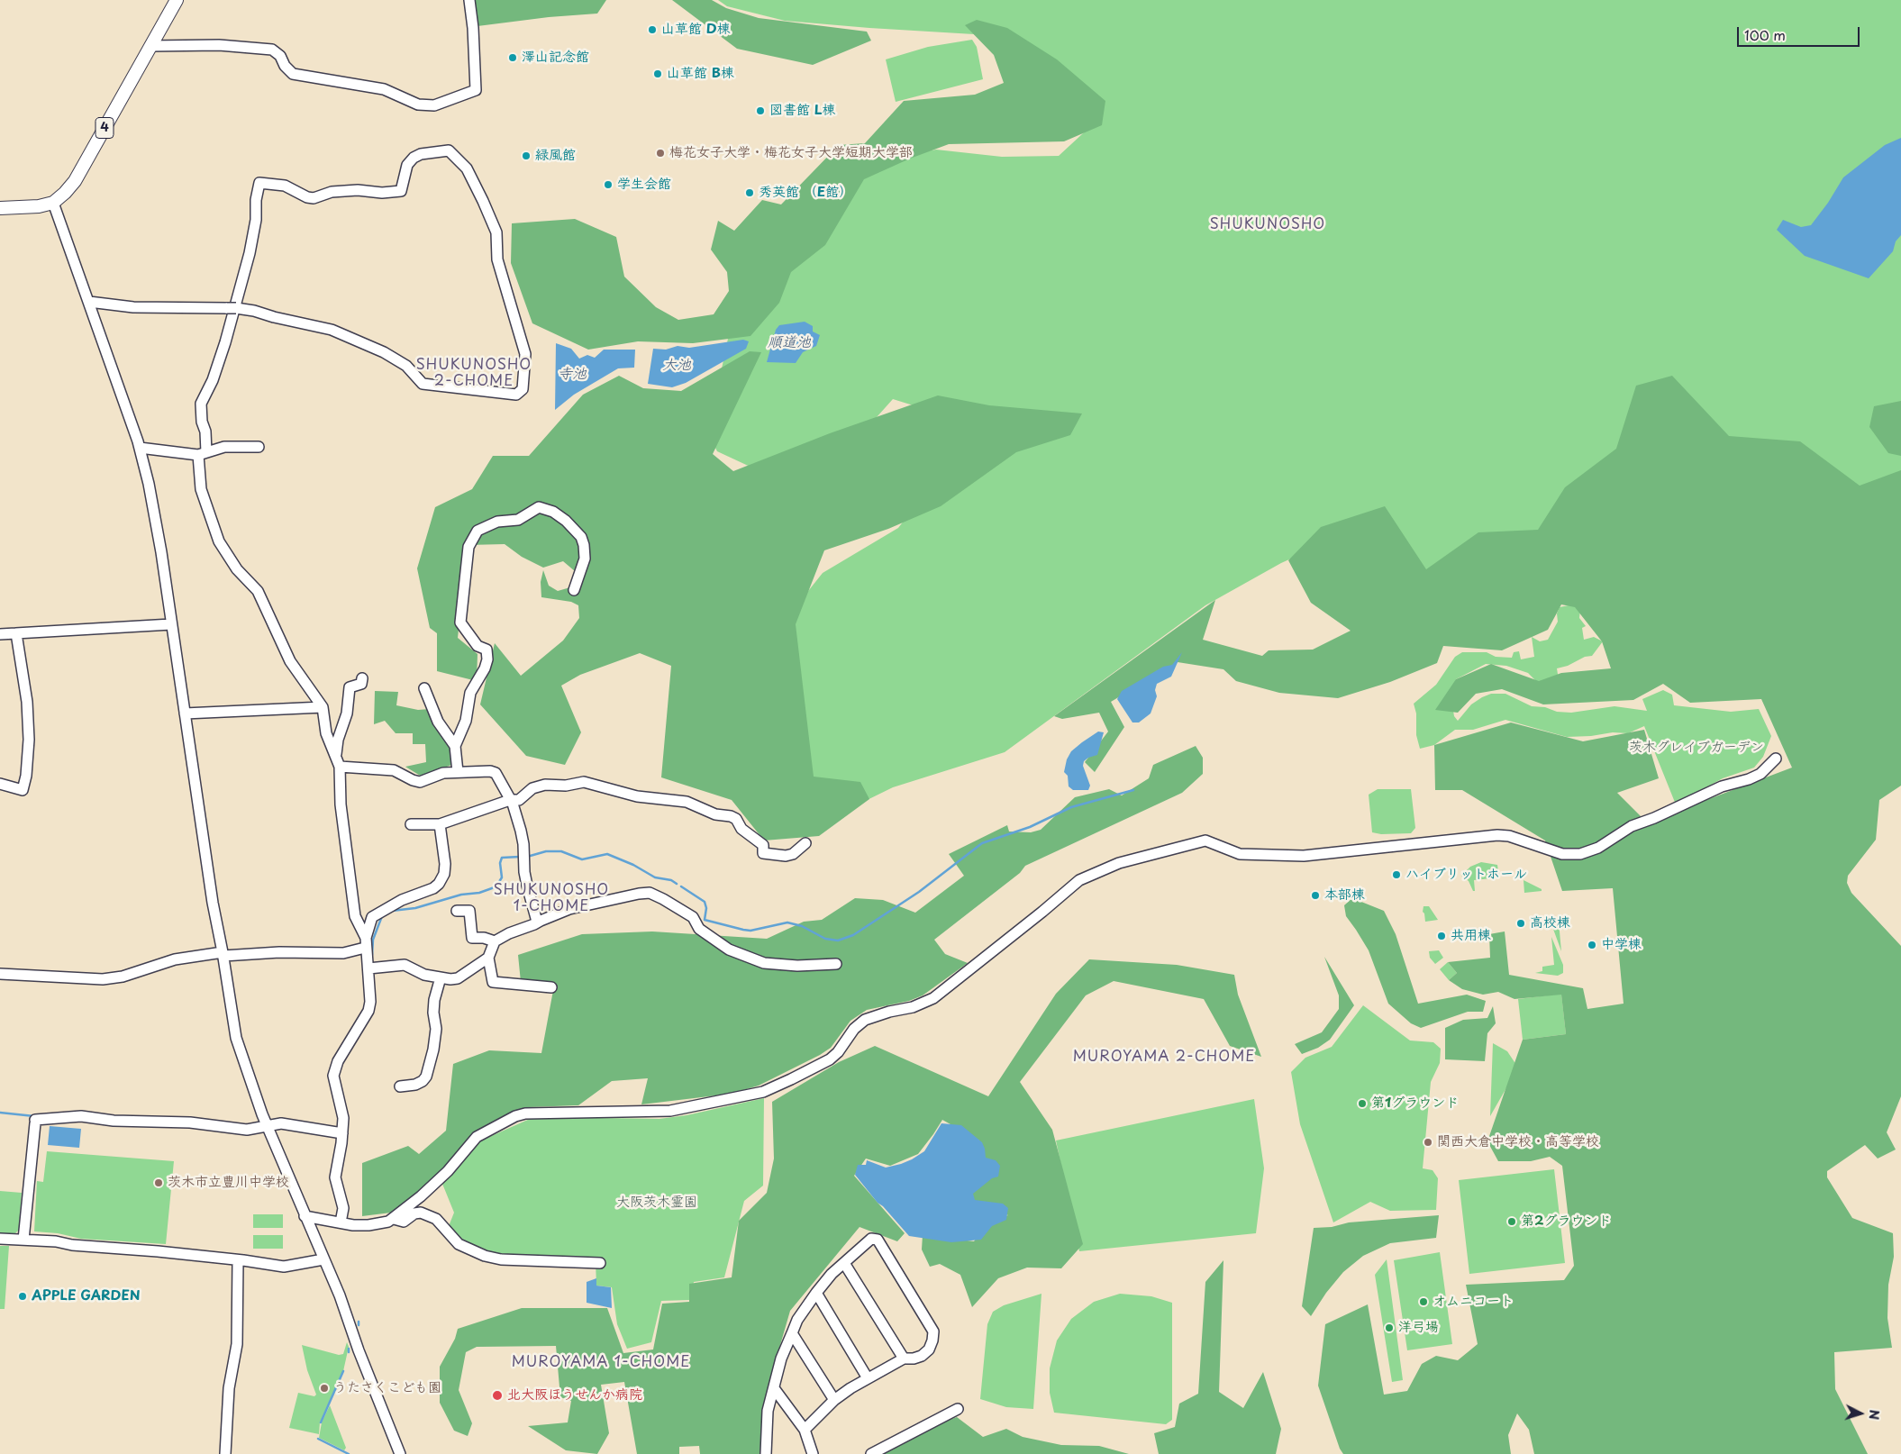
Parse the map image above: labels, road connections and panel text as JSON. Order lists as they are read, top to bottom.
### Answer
{
  "streets": {
    "main road": ["4"]
  },
  "districts": [
    "SHUKUNOSHO",
    "SHUKUNOSHO 2-CHOME",
    "SHUKUNOSHO 1-CHOME",
    "MUROYAMA 2-CHOME",
    "MUROYAMA 1-CHOME"
  ],
  "water": ["順道池", "大池", "寺池"],
  "parks": ["茨木グレイブガーデン", "大阪茨木霊園"],
  "places": [
    "山草館 D棟",
    "澤山記念館",
    "山草館 B棟",
    "図書館 L棟",
    "梅花女子大学・梅花女子大学短期大学部",
    "緑風館",
    "学生会館",
    "秀英館 （E館）",
    "ハイブリットホール",
    "本部棟",
    "高校棟",
    "共用棟",
    "中学棟",
    "第1グラウンド",
    "関西大倉中学校・高等学校",
    "茨木市立豊川中学校",
    "第2グラウンド",
    "APPLE GARDEN",
    "オムニコート",
    "洋弓場",
    "うたさくこども園",
    "北大阪ほうせんか病院"
  ],
  "scale_bar": "100 m",
  "north": "right"
}
